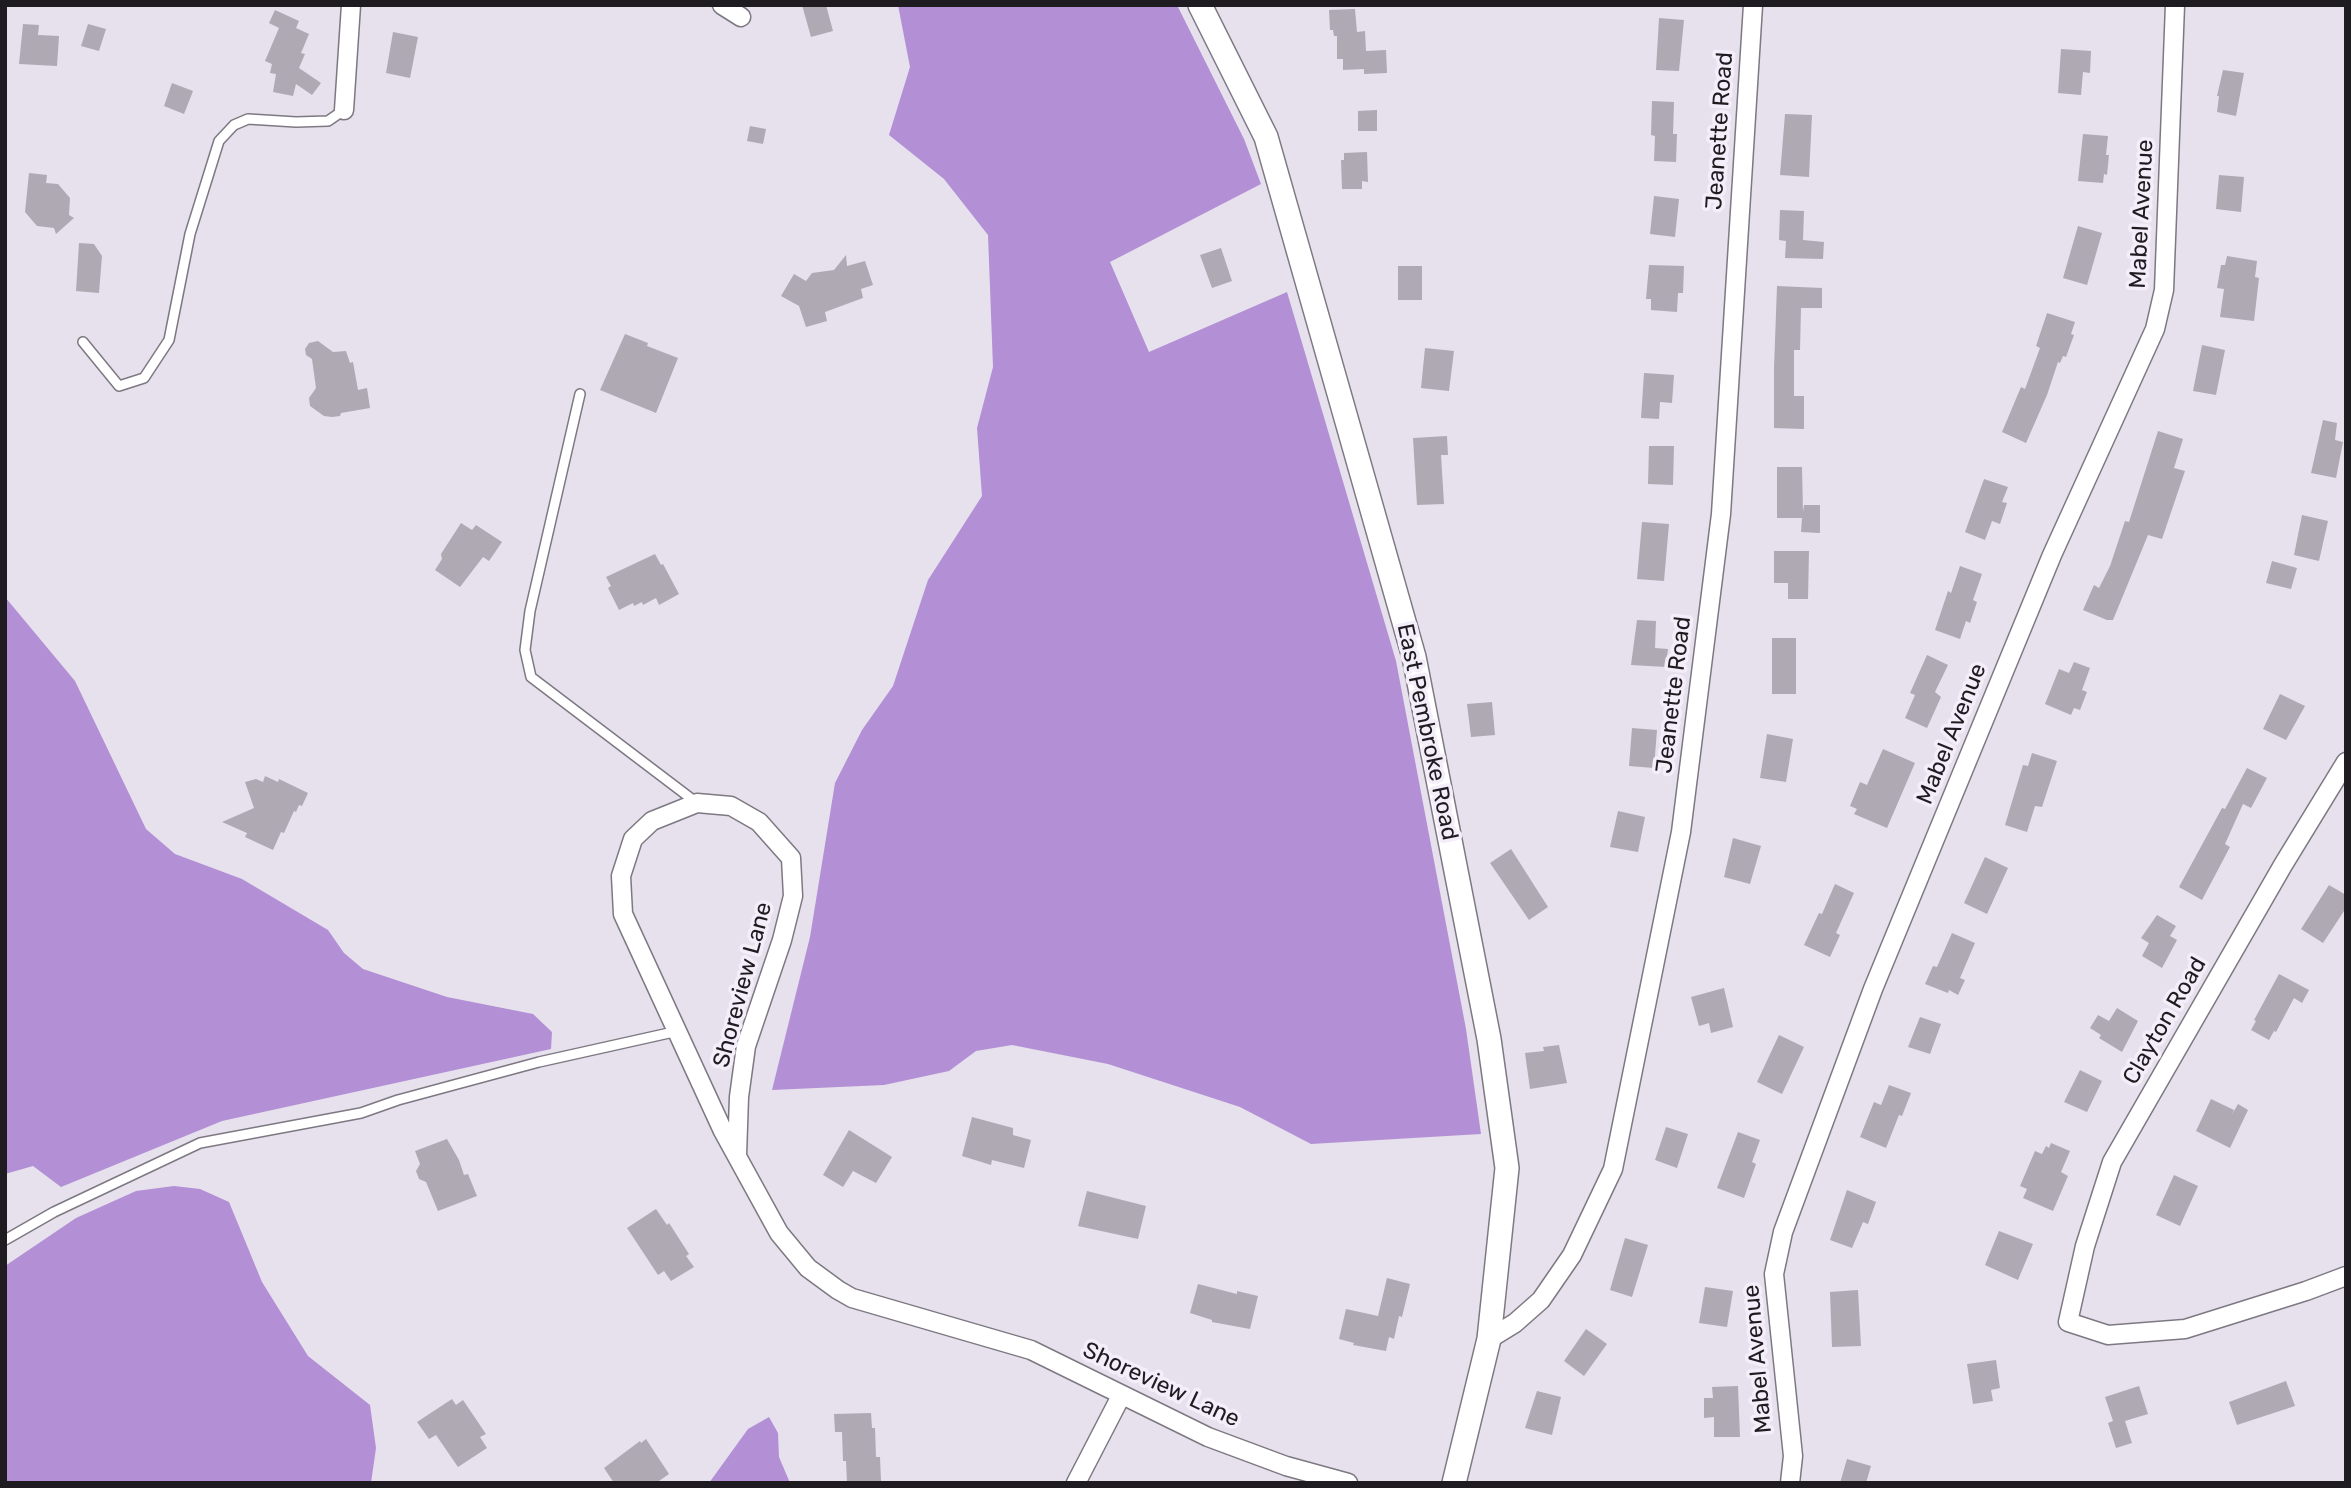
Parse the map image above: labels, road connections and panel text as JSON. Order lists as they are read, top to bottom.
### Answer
{
  "streets": {
    "street": [
      "Jeanette Road",
      "Mabel Avenue",
      "East Pembroke Road",
      "Shoreview Lane",
      "Clayton Road"
    ]
  },
  "crossings": [
    ["Jeanette Road", "East Pembroke Road"]
  ]
}
